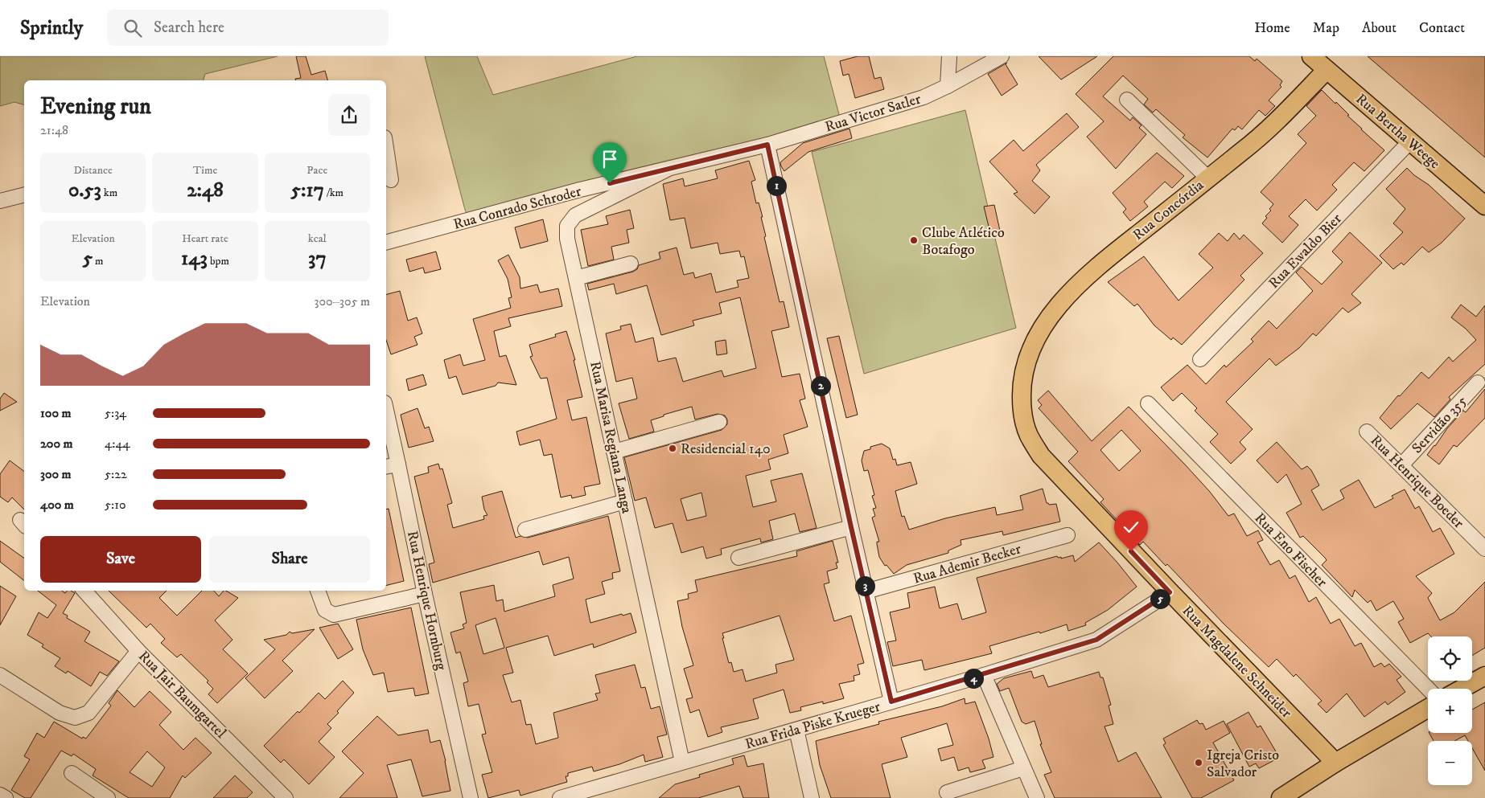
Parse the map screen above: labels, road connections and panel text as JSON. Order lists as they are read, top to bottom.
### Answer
{
  "streets": {
    "main road": ["Rua Bertha Weege", "Rua Concórdia", "Rua Magdalene Schneider"],
    "street": [
      "Rua Victor Satler",
      "Rua Conrado Schroder",
      "Rua Ewaldo Bier",
      "Servidão 355",
      "Rua Marisa Regiana Langa",
      "Rua Henrique Boeder",
      "Rua Eno Fischer",
      "Rua Ademir Becker",
      "Rua Henrique Hornburg",
      "Rua Jair Baumgartel",
      "Rua Frida Piske Krueger"
    ]
  },
  "crossings": [
    ["Rua Victor Satler", "Rua Conrado Schroder"],
    ["Rua Bertha Weege", "Rua Concórdia"],
    ["Rua Bertha Weege", "Rua Ewaldo Bier"],
    ["Rua Conrado Schroder", "Rua Marisa Regiana Langa"],
    ["Rua Concórdia", "Rua Magdalene Schneider"],
    ["Servidão 355", "Rua Henrique Boeder"],
    ["Rua Marisa Regiana Langa", "Rua Frida Piske Krueger"],
    ["Rua Magdalene Schneider", "Rua Frida Piske Krueger"]
  ],
  "places": ["Clube Atlético Botafogo", "Residencial 140", "Igreja Cristo Salvador"],
  "page": {
    "header": "Sprintly",
    "search": "Search here",
    "nav": [
      "Home",
      "Map",
      "About",
      "Contact"
    ],
    "heading": ["Evening run", "21:48"],
    "stats": [
      ["Distance", "0.53 km"],
      ["Time", "2:48"],
      ["Pace", "5:17 /km"],
      ["Elevation", "5 m"],
      ["Heart rate", "143 bpm"],
      ["kcal", "37"]
    ],
    "pins": [
      "1",
      "2",
      "3",
      "5",
      "4"
    ],
    "chart": ["Elevation", "300–305 m"],
    "list": [
      {
        "name": "100 m",
        "note": "5:34"
      },
      {
        "name": "200 m",
        "note": "4:44"
      },
      {
        "name": "300 m",
        "note": "5:22"
      },
      {
        "name": "400 m",
        "note": "5:10"
      }
    ],
    "buttons": ["Save", "Share"],
    "map_buttons": ["+", "−"]
  }
}
